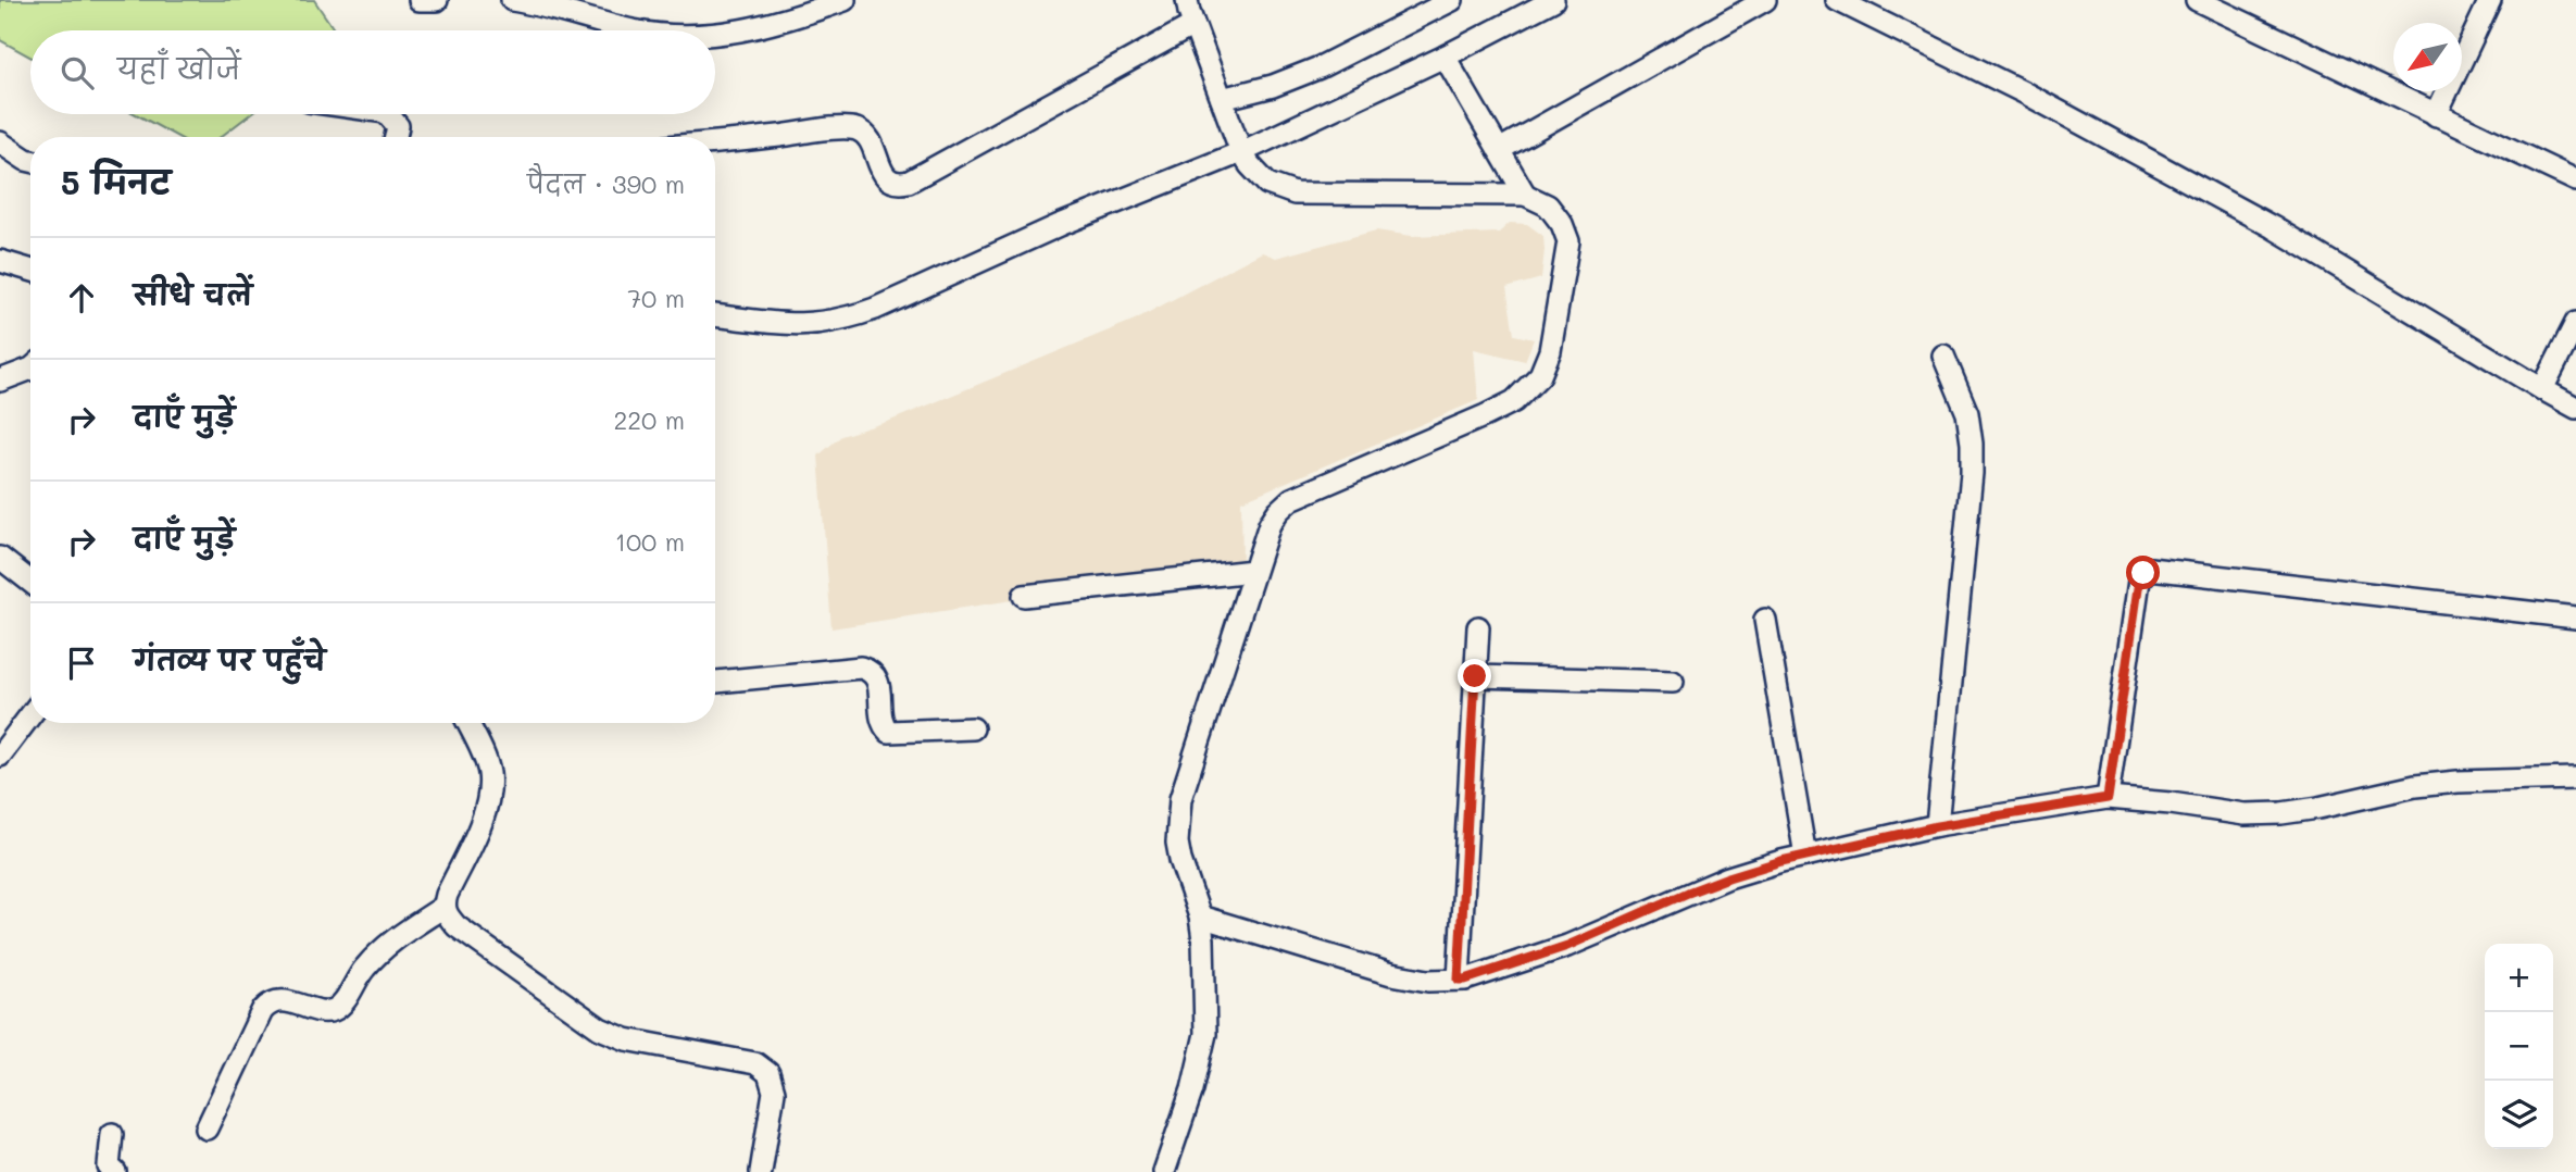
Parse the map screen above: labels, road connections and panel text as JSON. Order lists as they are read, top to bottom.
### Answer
{
  "north": "bottom left",
  "page": {
    "search": "यहाँ खोजें",
    "heading": ["5 मिनट", "पैदल · 390 m"],
    "list": [
      ["सीधे चलें", "70 m"],
      ["दाएँ मुड़ें", "220 m"],
      ["दाएँ मुड़ें", "100 m"],
      "गंतव्य पर पहुँचे"
    ],
    "map_buttons": ["+", "−"]
  }
}
